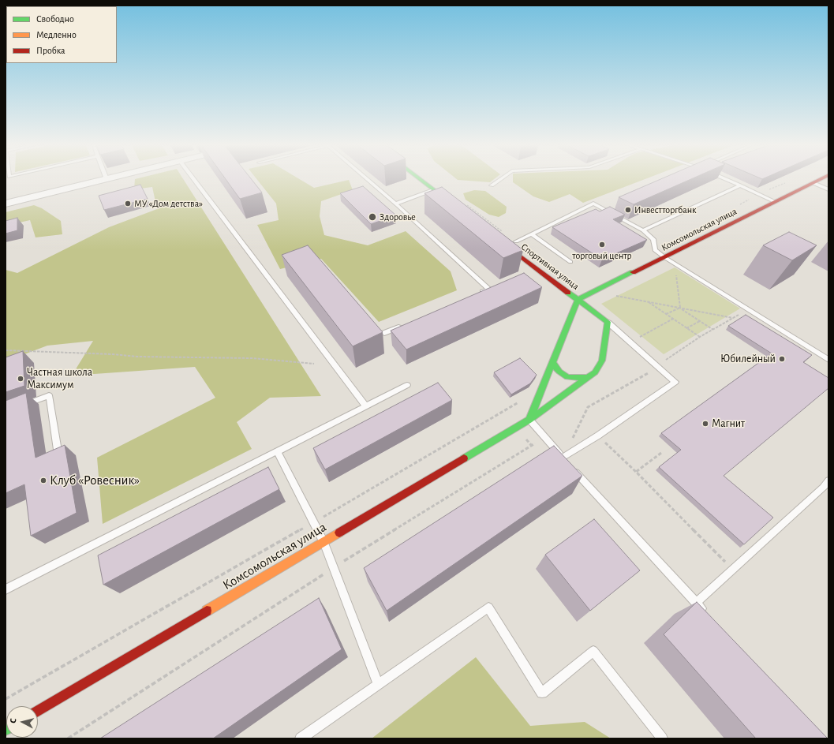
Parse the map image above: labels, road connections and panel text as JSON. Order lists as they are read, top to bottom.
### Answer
{
  "streets": {
    "street": ["Комсомольская улица", "Спортивная улица"]
  },
  "crossings": [
    ["Комсомольская улица", "Спортивная улица"]
  ],
  "places": [
    "МУ «Дом детства»",
    "Инвестторгбанк",
    "Здоровье",
    "торговый центр",
    "Юбилейный",
    "Частная школа Максимум",
    "Магнит",
    "Клуб «Ровесник»"
  ],
  "legend": ["Свободно", "Медленно", "Пробка"],
  "north": "left"
}
